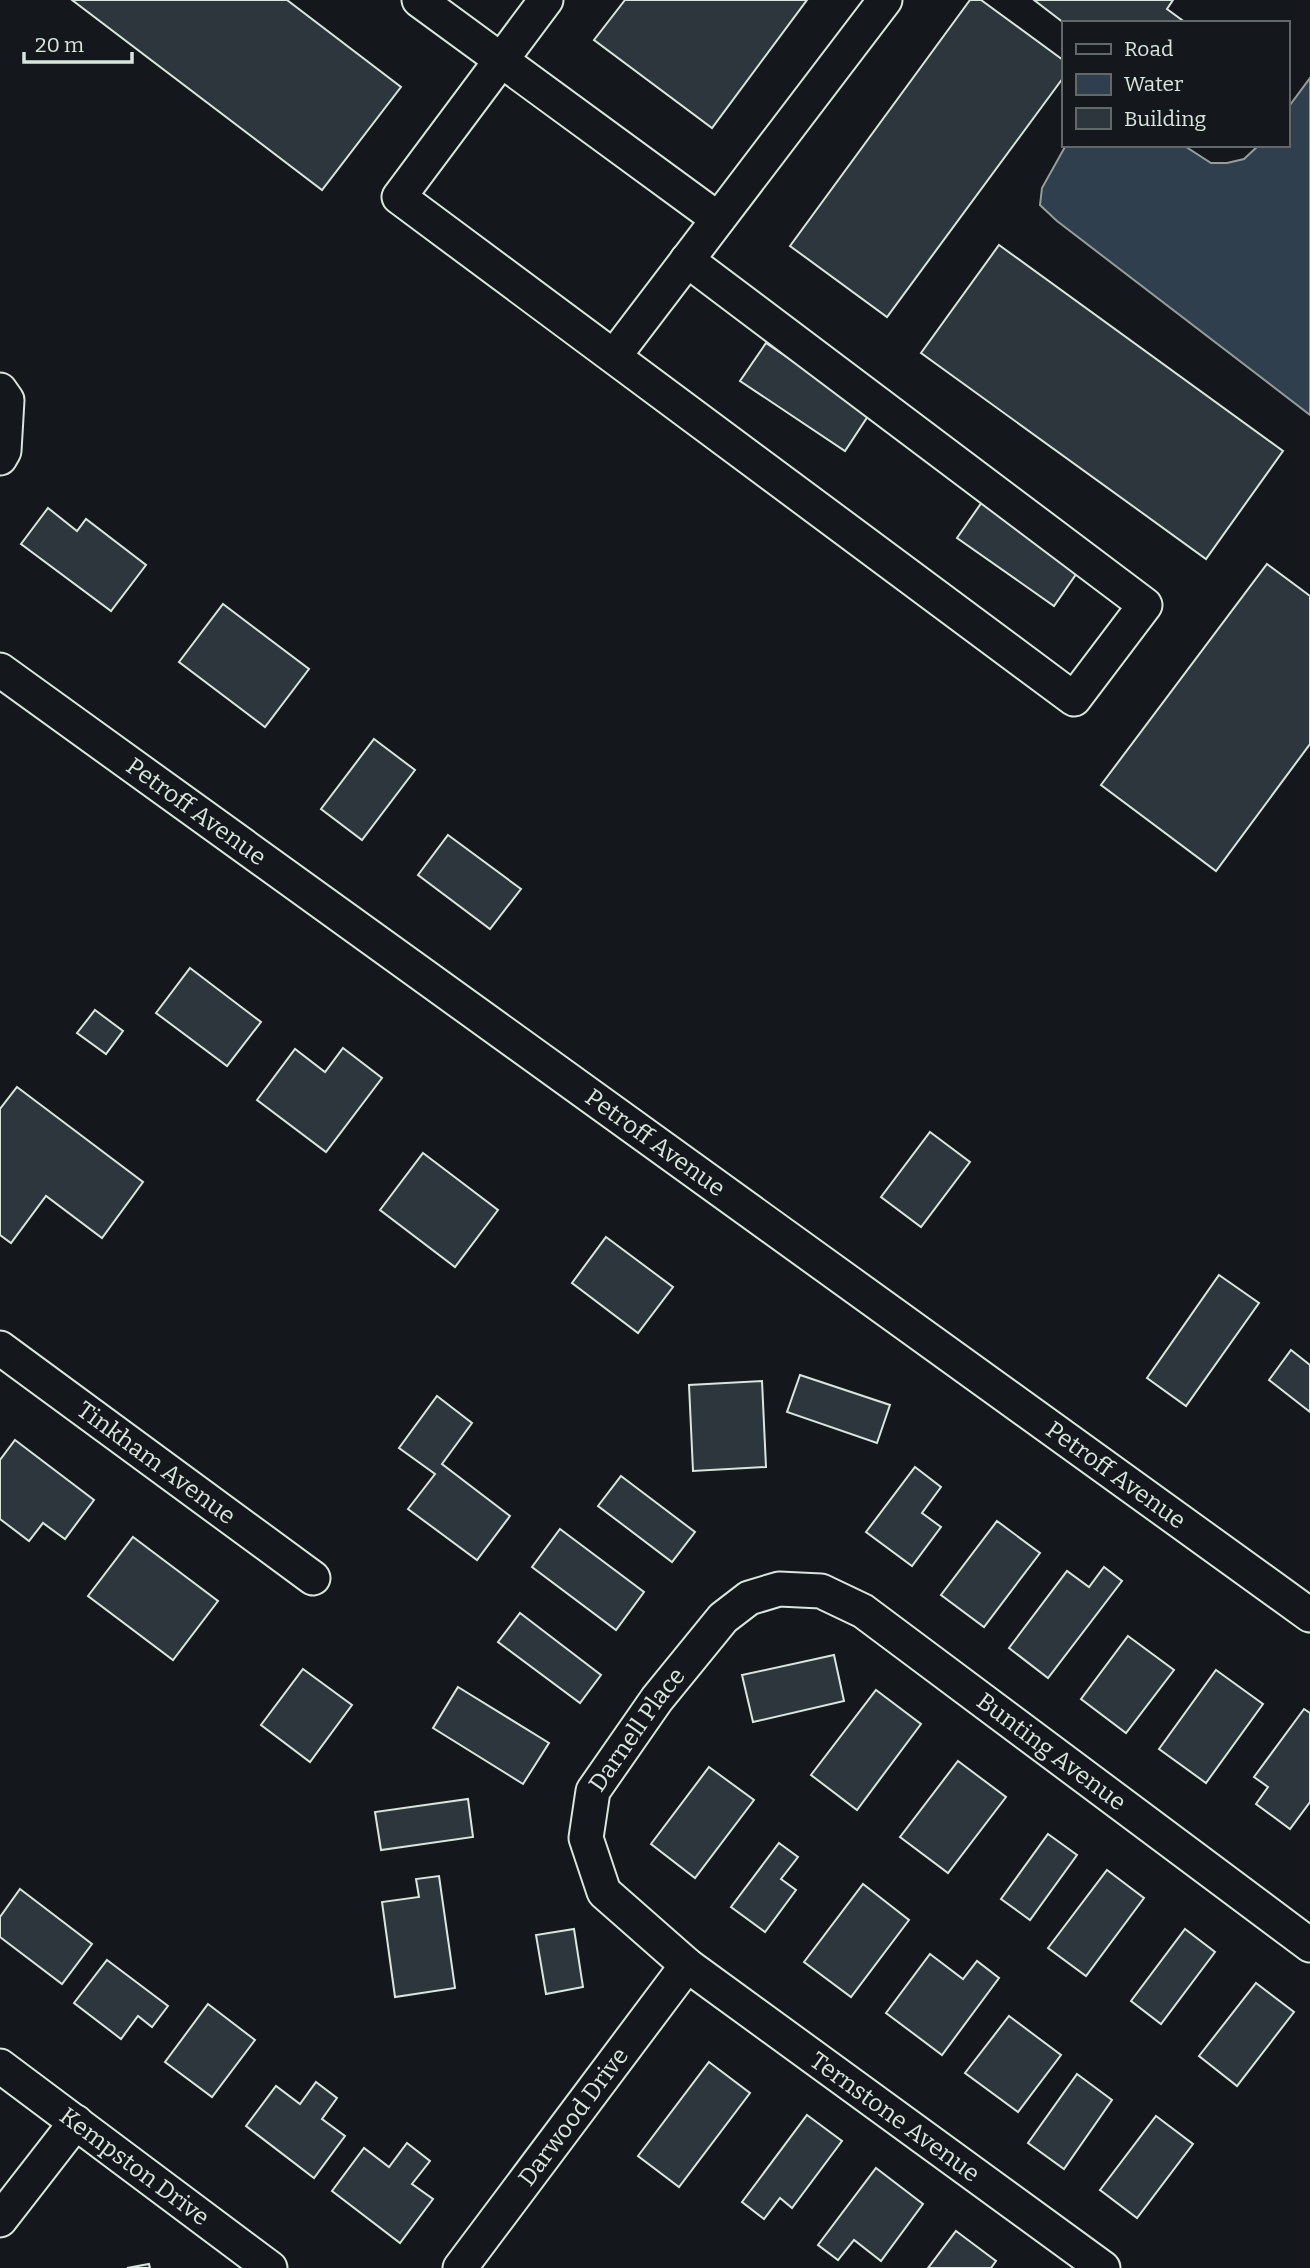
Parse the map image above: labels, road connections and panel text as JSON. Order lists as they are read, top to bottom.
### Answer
{
  "streets": {
    "street": [
      "Petroff Avenue",
      "Tinkham Avenue",
      "Darnell Place",
      "Bunting Avenue",
      "Darwood Drive",
      "Ternstone Avenue",
      "Kempston Drive"
    ]
  },
  "crossings": [
    ["Darnell Place", "Bunting Avenue"],
    ["Darnell Place", "Darwood Drive"],
    ["Darnell Place", "Ternstone Avenue"],
    ["Darwood Drive", "Ternstone Avenue"]
  ],
  "legend": ["Road", "Water", "Building"],
  "scale_bar": "20 m"
}
